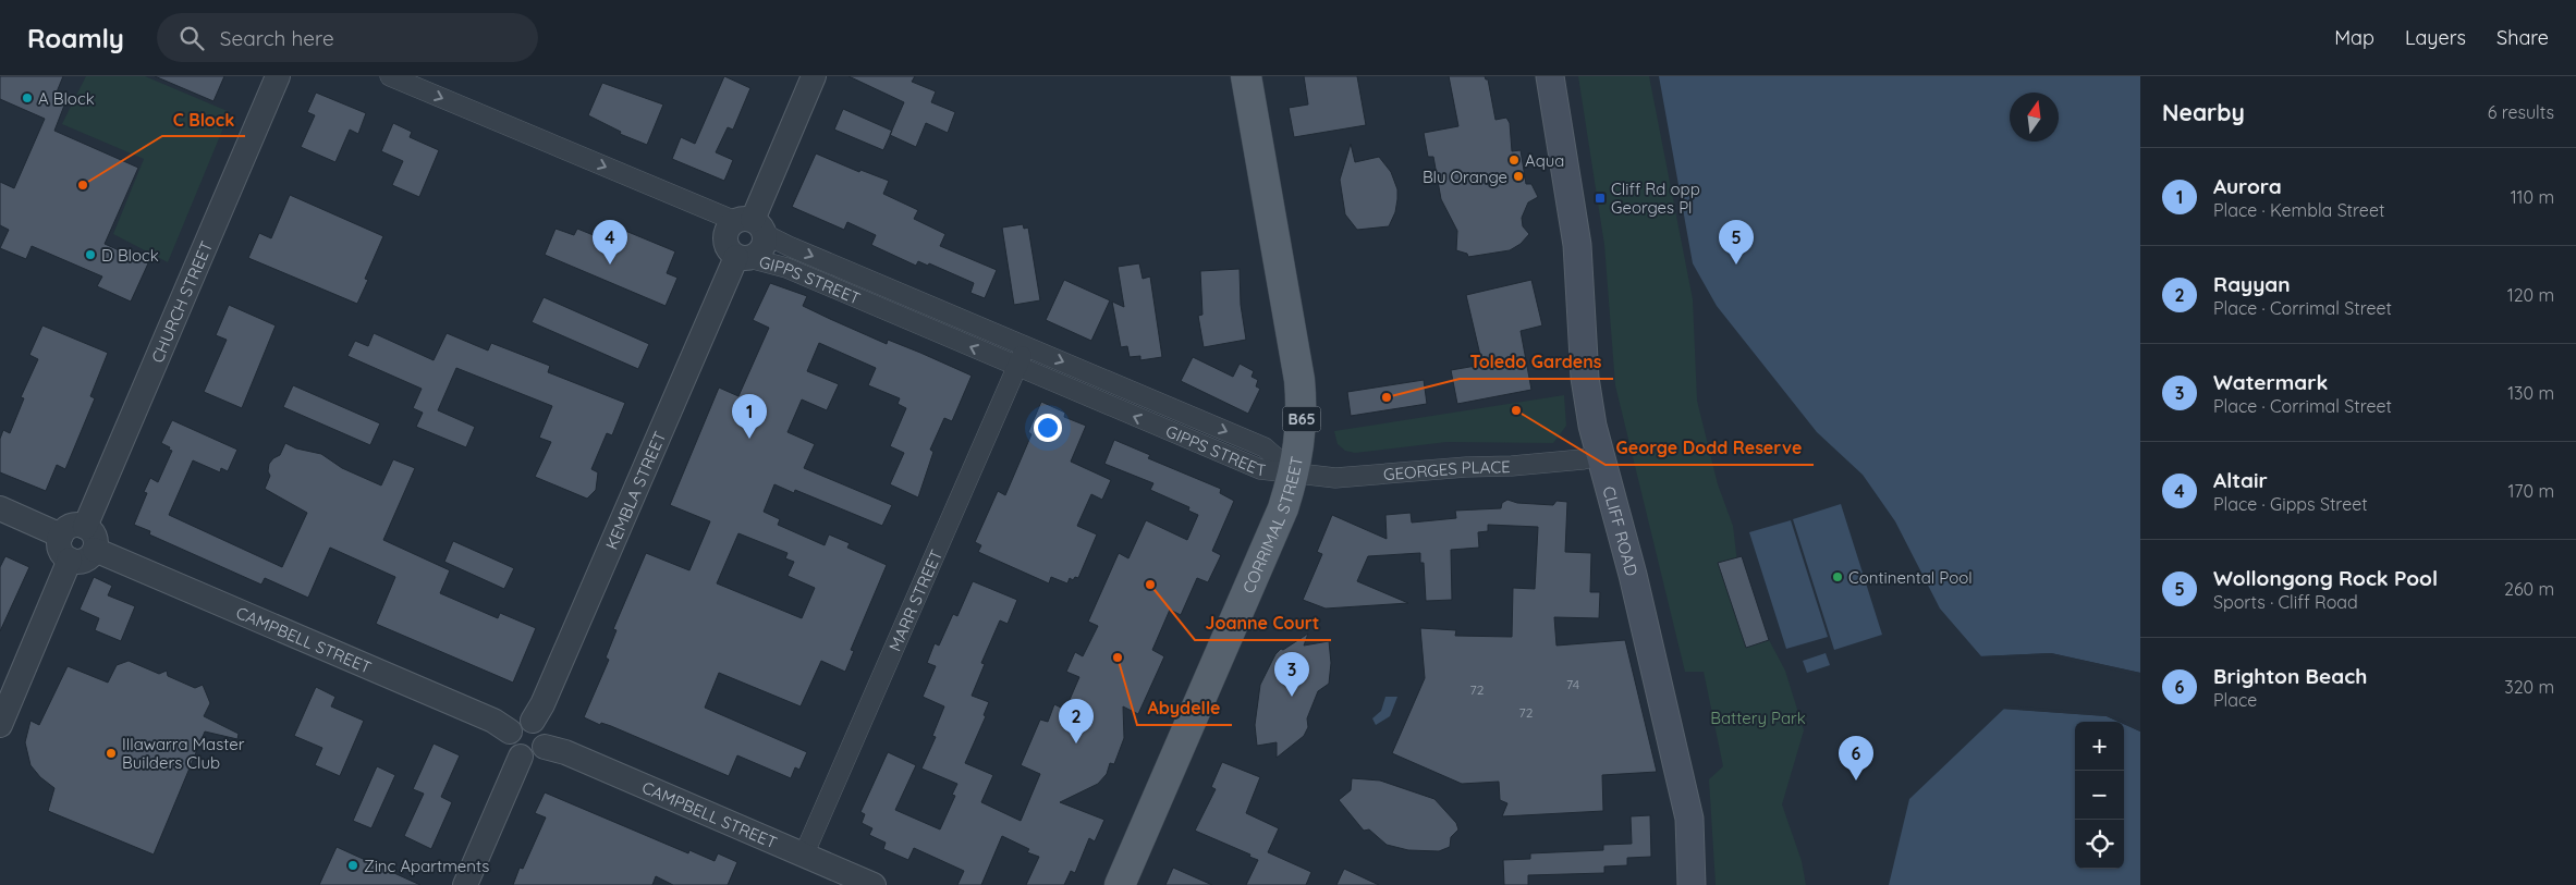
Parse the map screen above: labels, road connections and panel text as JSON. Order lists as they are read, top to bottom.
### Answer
{
  "streets": {
    "main road": ["B65", "CORRIMAL STREET", "CLIFF ROAD"],
    "street": [
      "GIPPS STREET",
      "CHURCH STREET",
      "GEORGES PLACE",
      "KEMBLA STREET",
      "MARR STREET",
      "CAMPBELL STREET"
    ]
  },
  "crossings": [
    ["GIPPS STREET", "GEORGES PLACE"],
    ["GIPPS STREET", "KEMBLA STREET"],
    ["GIPPS STREET", "CORRIMAL STREET"],
    ["GIPPS STREET", "MARR STREET"],
    ["CHURCH STREET", "CAMPBELL STREET"],
    ["GEORGES PLACE", "CORRIMAL STREET"],
    ["GEORGES PLACE", "CLIFF ROAD"],
    ["KEMBLA STREET", "CAMPBELL STREET"],
    ["MARR STREET", "CAMPBELL STREET"]
  ],
  "parks": ["Battery Park"],
  "places": {
    "other": [
      "A Block",
      "Aqua",
      "Blu Orange",
      "C Block",
      "D Block",
      "Toledo Gardens",
      "George Dodd Reserve",
      "Continental Pool",
      "Joanne Court",
      "Abydelle",
      "Illawarra Master Builders Club",
      "Zinc Apartments"
    ],
    "transit": ["Cliff Rd opp Georges Pl"]
  },
  "house_numbers": ["74", "72", "72"],
  "north": "top",
  "page": {
    "header": "Roamly",
    "search": "Search here",
    "nav": ["Map", "Layers", "Share"],
    "heading": ["Nearby", "6 results"],
    "list": [
      {
        "mark": "1",
        "name": "Aurora",
        "note": "Place · Kembla Street",
        "value": "110 m"
      },
      {
        "mark": "2",
        "name": "Rayyan",
        "note": "Place · Corrimal Street",
        "value": "120 m"
      },
      {
        "mark": "3",
        "name": "Watermark",
        "note": "Place · Corrimal Street",
        "value": "130 m"
      },
      {
        "mark": "4",
        "name": "Altair",
        "note": "Place · Gipps Street",
        "value": "170 m"
      },
      {
        "mark": "5",
        "name": "Wollongong Rock Pool",
        "note": "Sports · Cliff Road",
        "value": "260 m"
      },
      {
        "mark": "6",
        "name": "Brighton Beach",
        "note": "Place",
        "value": "320 m"
      }
    ],
    "pins": [
      "4",
      "5",
      "1",
      "3",
      "2",
      "6"
    ],
    "map_buttons": ["+", "−"]
  }
}
